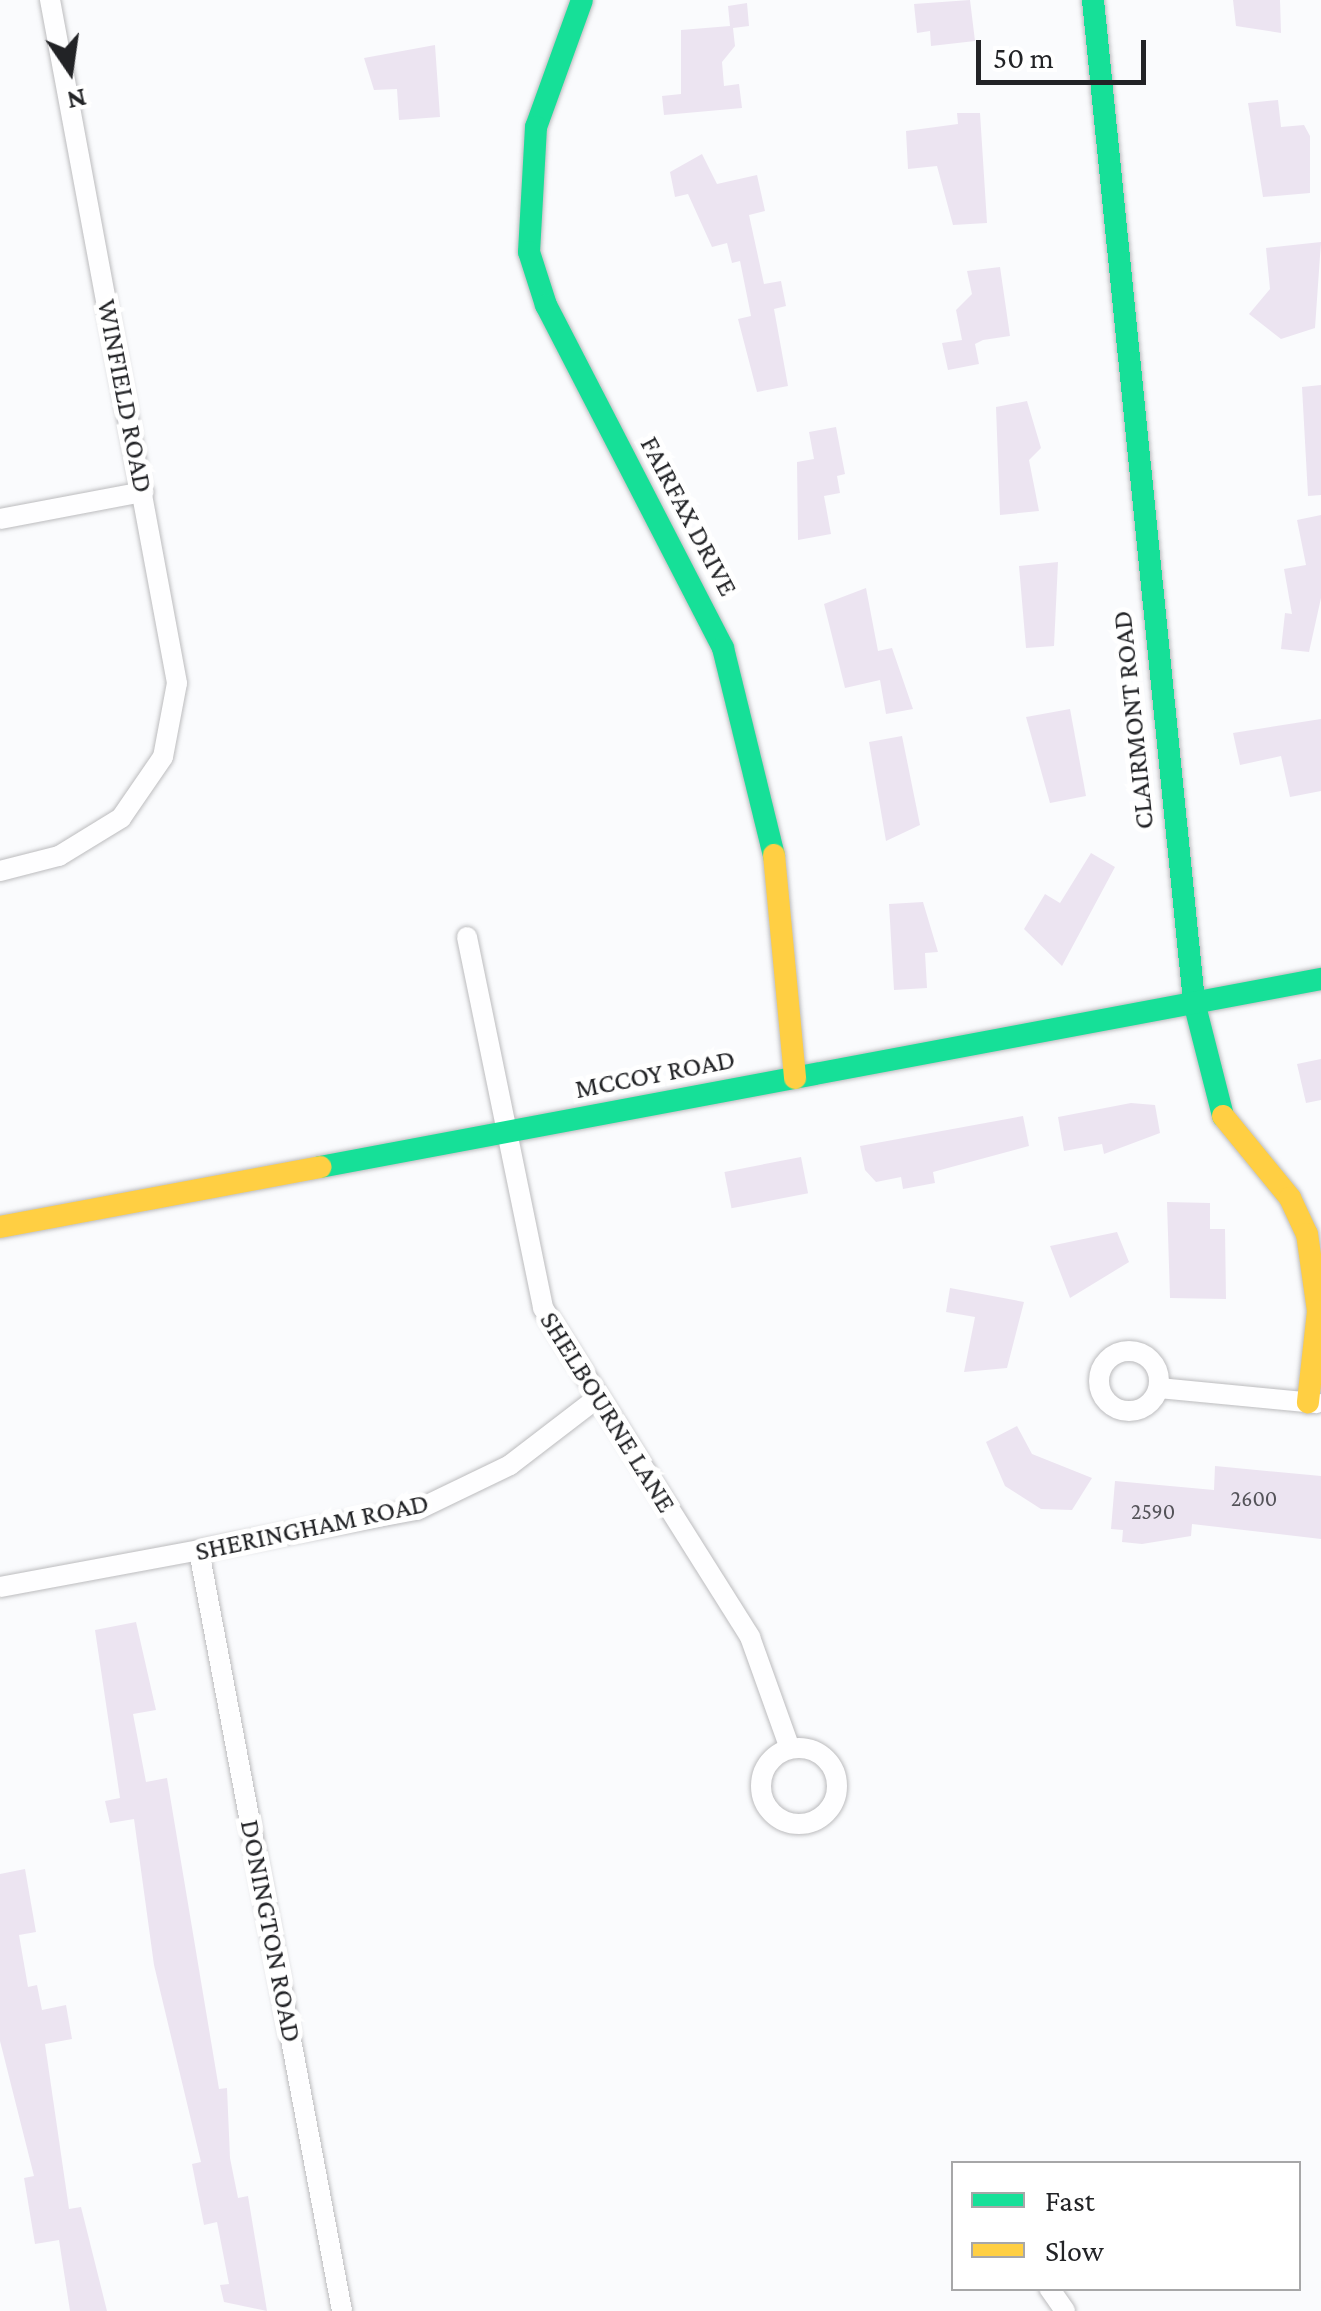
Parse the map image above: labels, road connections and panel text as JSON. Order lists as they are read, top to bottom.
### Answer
{
  "streets": {
    "street": [
      "WINFIELD ROAD",
      "FAIRFAX DRIVE",
      "CLAIRMONT ROAD",
      "MCCOY ROAD",
      "SHELBOURNE LANE",
      "SHERINGHAM ROAD",
      "DONINGTON ROAD"
    ]
  },
  "crossings": [
    ["FAIRFAX DRIVE", "MCCOY ROAD"],
    ["CLAIRMONT ROAD", "MCCOY ROAD"],
    ["MCCOY ROAD", "SHELBOURNE LANE"],
    ["SHELBOURNE LANE", "SHERINGHAM ROAD"],
    ["SHERINGHAM ROAD", "DONINGTON ROAD"]
  ],
  "house_numbers": ["2600", "2590"],
  "legend": ["Fast", "Slow"],
  "scale_bar": "50 m",
  "north": "bottom"
}
